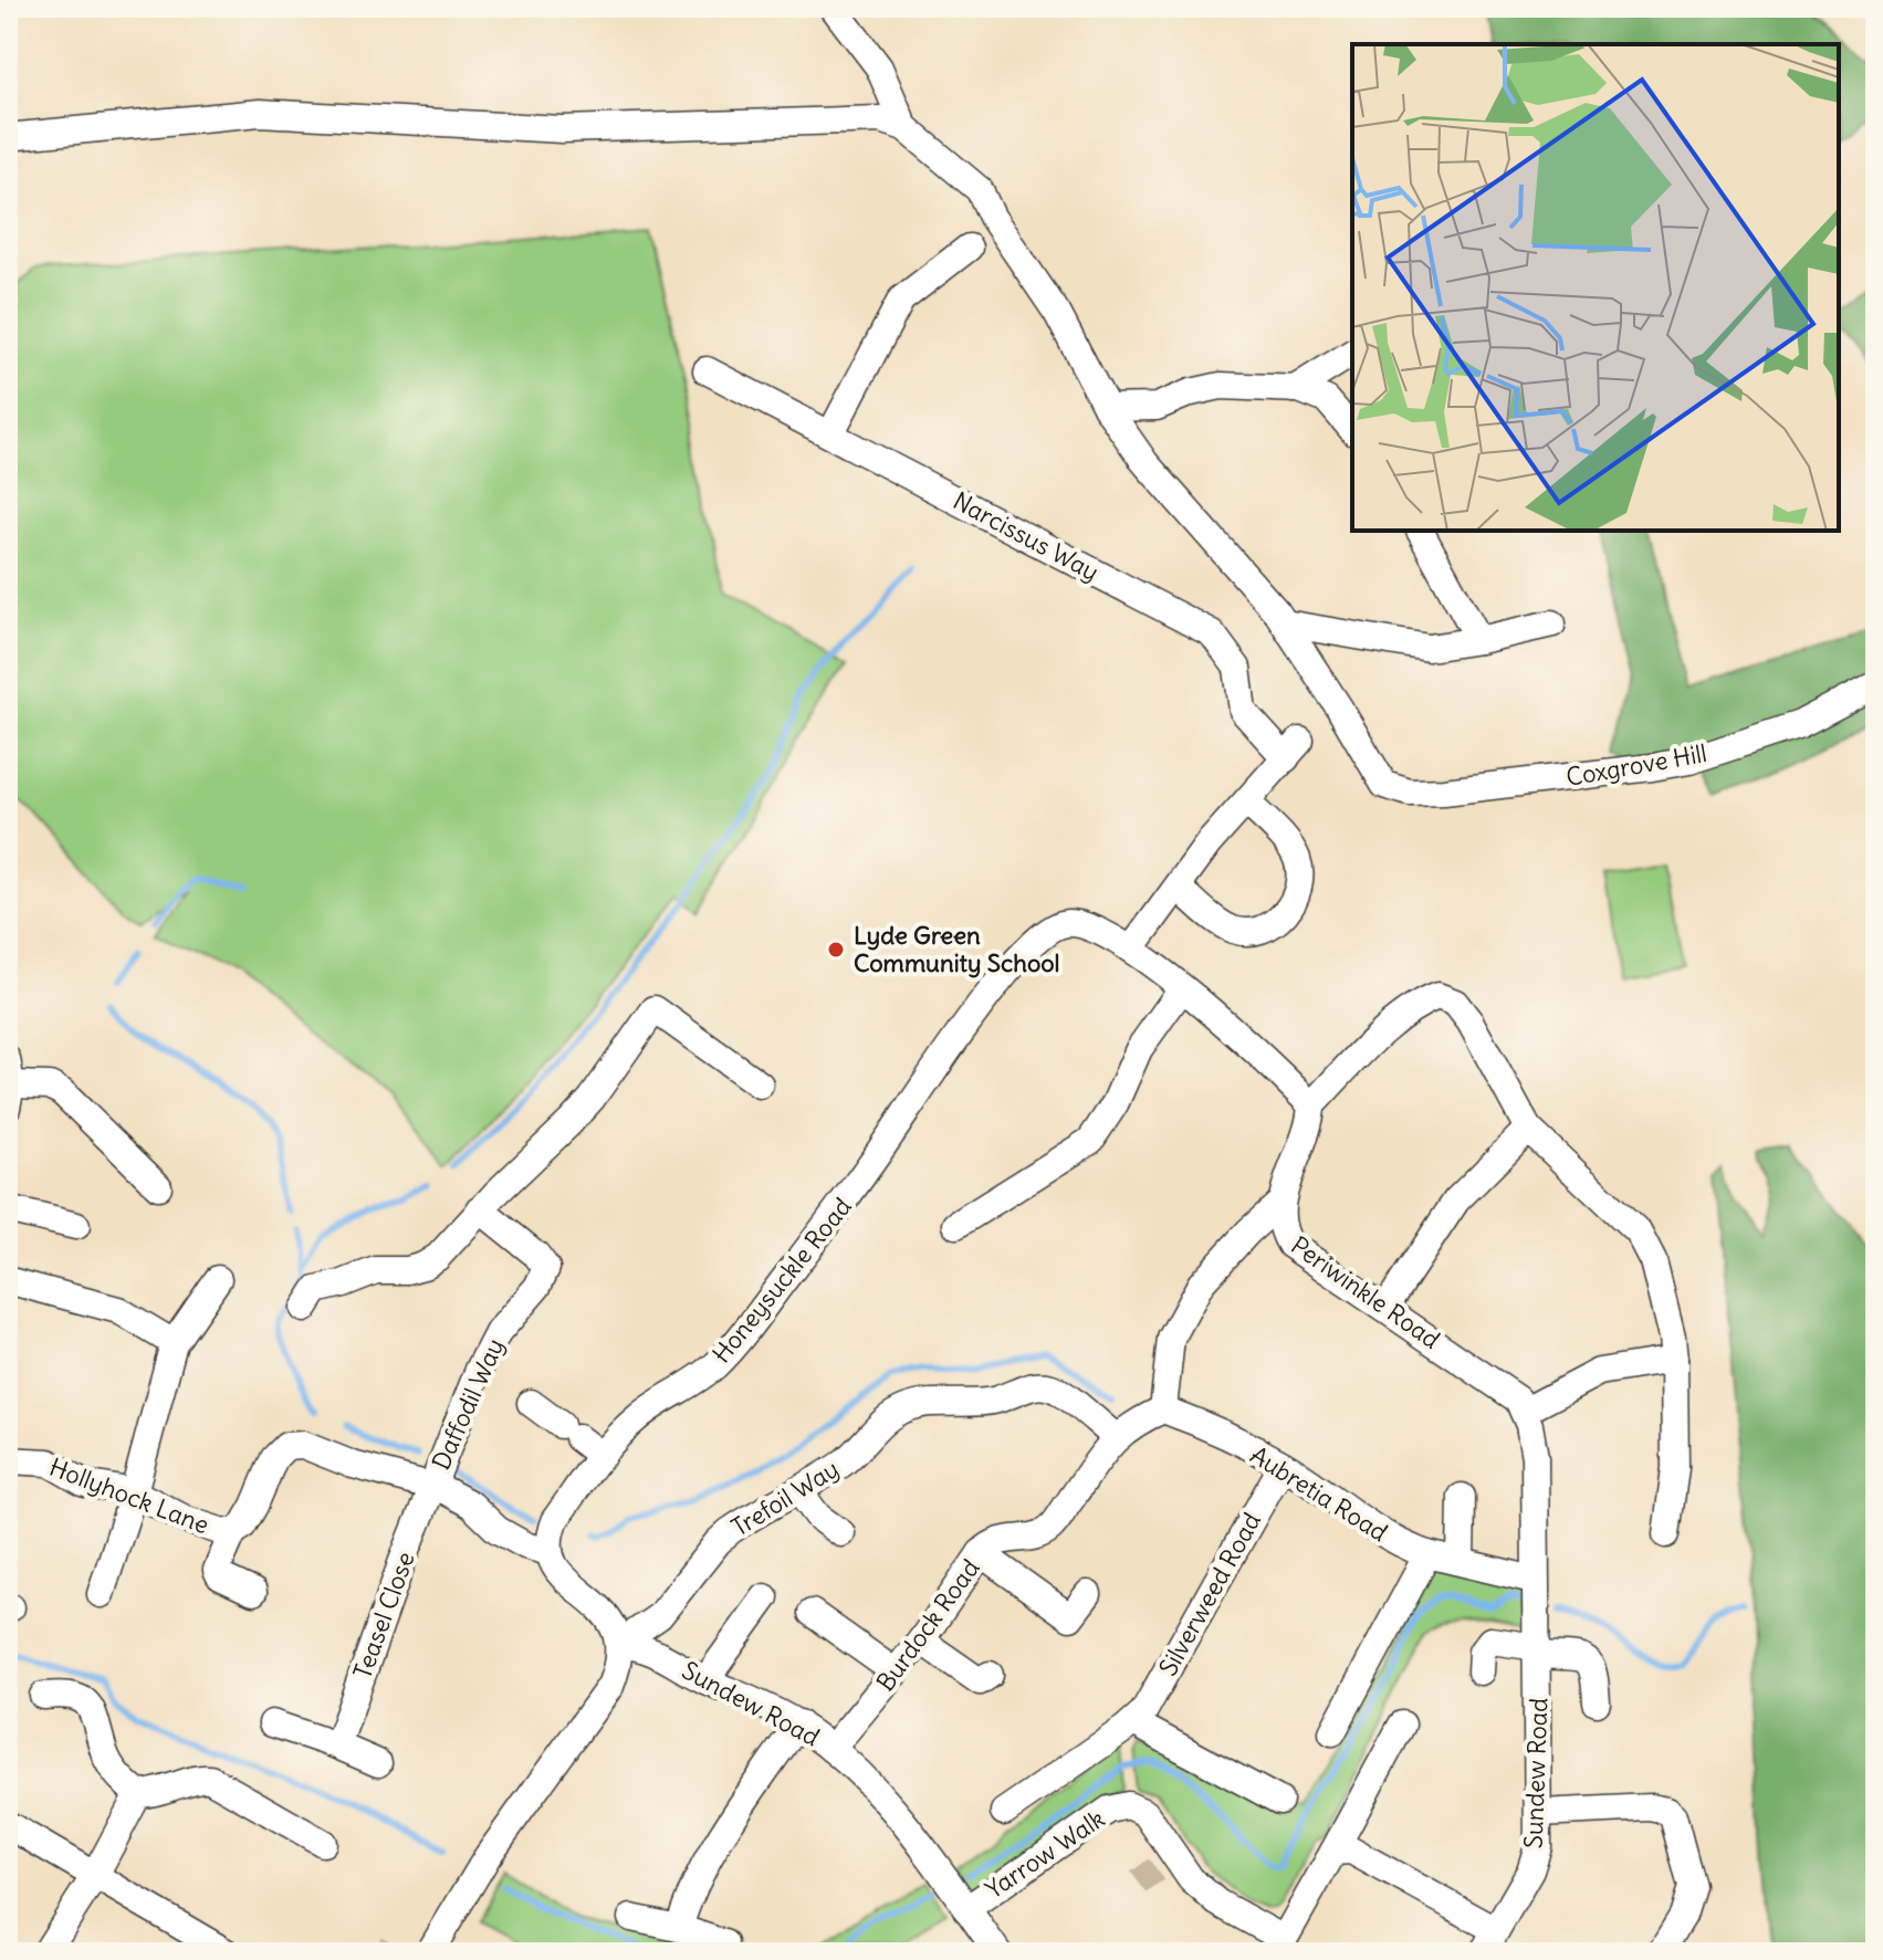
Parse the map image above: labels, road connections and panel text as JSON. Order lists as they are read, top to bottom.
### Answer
{
  "streets": {
    "street": [
      "Narcissus Way",
      "Coxgrove Hill",
      "Honeysuckle Road",
      "Periwinkle Road",
      "Daffodil Way",
      "Aubretia Road",
      "Hollyhock Lane",
      "Trefoil Way",
      "Silverweed Road",
      "Teasel Close",
      "Burdock Road",
      "Sundew Road",
      "Yarrow Walk"
    ]
  },
  "crossings": [
    ["Honeysuckle Road", "Hollyhock Lane"],
    ["Daffodil Way", "Hollyhock Lane"],
    ["Daffodil Way", "Teasel Close"],
    ["Aubretia Road", "Silverweed Road"],
    ["Aubretia Road", "Burdock Road"],
    ["Aubretia Road", "Sundew Road"],
    ["Hollyhock Lane", "Teasel Close"],
    ["Trefoil Way", "Burdock Road"],
    ["Trefoil Way", "Sundew Road"],
    ["Burdock Road", "Sundew Road"],
    ["Sundew Road", "Yarrow Walk"]
  ],
  "places": ["Lyde Green Community School"]
}
